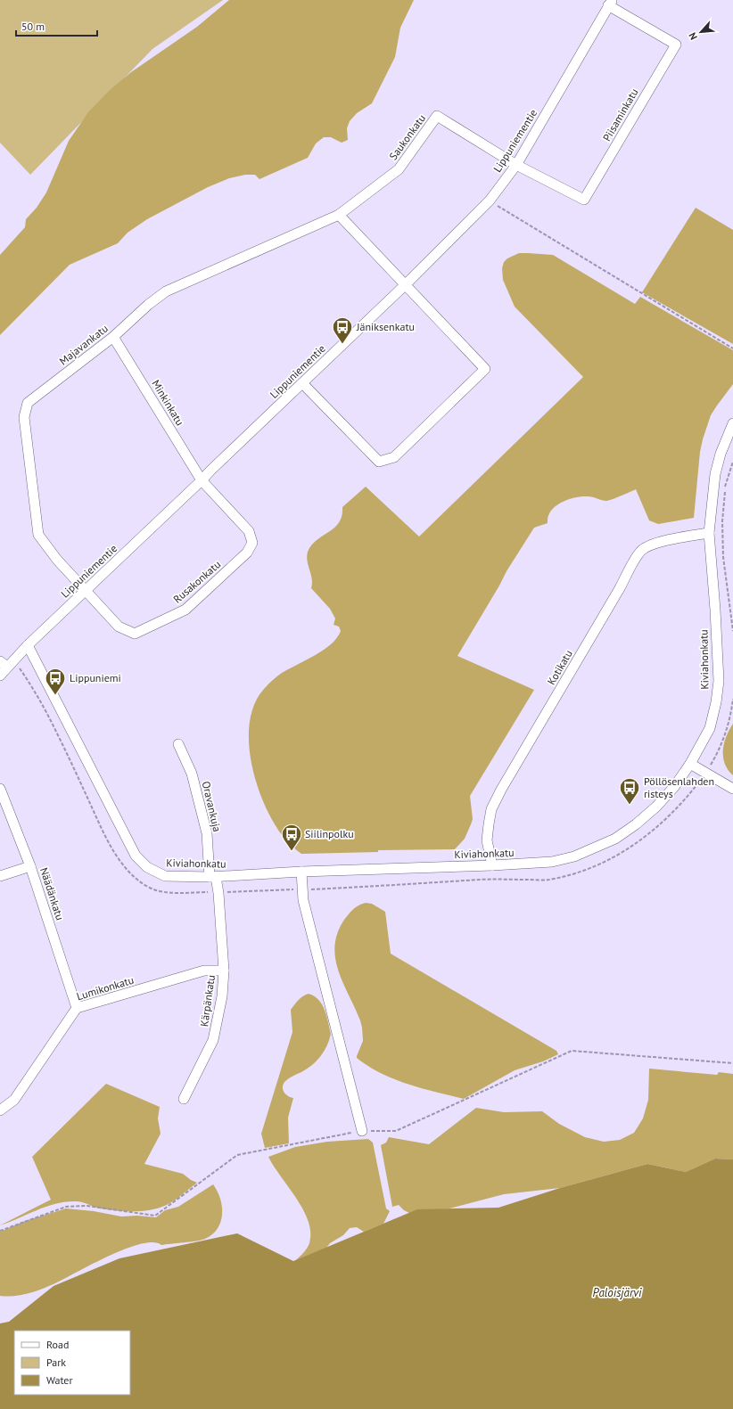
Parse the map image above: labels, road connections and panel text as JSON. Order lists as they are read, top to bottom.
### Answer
{
  "streets": {
    "street": [
      "Piisaminkatu",
      "Saukonkatu",
      "Lippuniementie",
      "Majavankatu",
      "Minkinkatu",
      "Rusakonkatu",
      "Kiviahonkatu",
      "Kotikatu",
      "Oravankuja",
      "Näädänkatu",
      "Lumikonkatu",
      "Kärpänkatu"
    ]
  },
  "crossings": [
    ["Piisaminkatu", "Saukonkatu"],
    ["Piisaminkatu", "Lippuniementie"],
    ["Saukonkatu", "Lippuniementie"],
    ["Saukonkatu", "Majavankatu"],
    ["Lippuniementie", "Majavankatu"],
    ["Lippuniementie", "Minkinkatu"],
    ["Lippuniementie", "Rusakonkatu"],
    ["Lippuniementie", "Kiviahonkatu"],
    ["Majavankatu", "Minkinkatu"],
    ["Majavankatu", "Rusakonkatu"],
    ["Minkinkatu", "Rusakonkatu"],
    ["Kiviahonkatu", "Kotikatu"],
    ["Kiviahonkatu", "Oravankuja"],
    ["Kiviahonkatu", "Kärpänkatu"],
    ["Oravankuja", "Kärpänkatu"],
    ["Näädänkatu", "Lumikonkatu"],
    ["Lumikonkatu", "Kärpänkatu"]
  ],
  "water": ["Paloisjärvi"],
  "places": {
    "bus stop": [
      "Jäniksenkatu",
      "Lippuniemi",
      "Pöllösenlahden risteys",
      "Siilinpolku"
    ]
  },
  "legend": ["Road", "Park", "Water"],
  "scale_bar": "50 m",
  "north": "bottom left"
}
